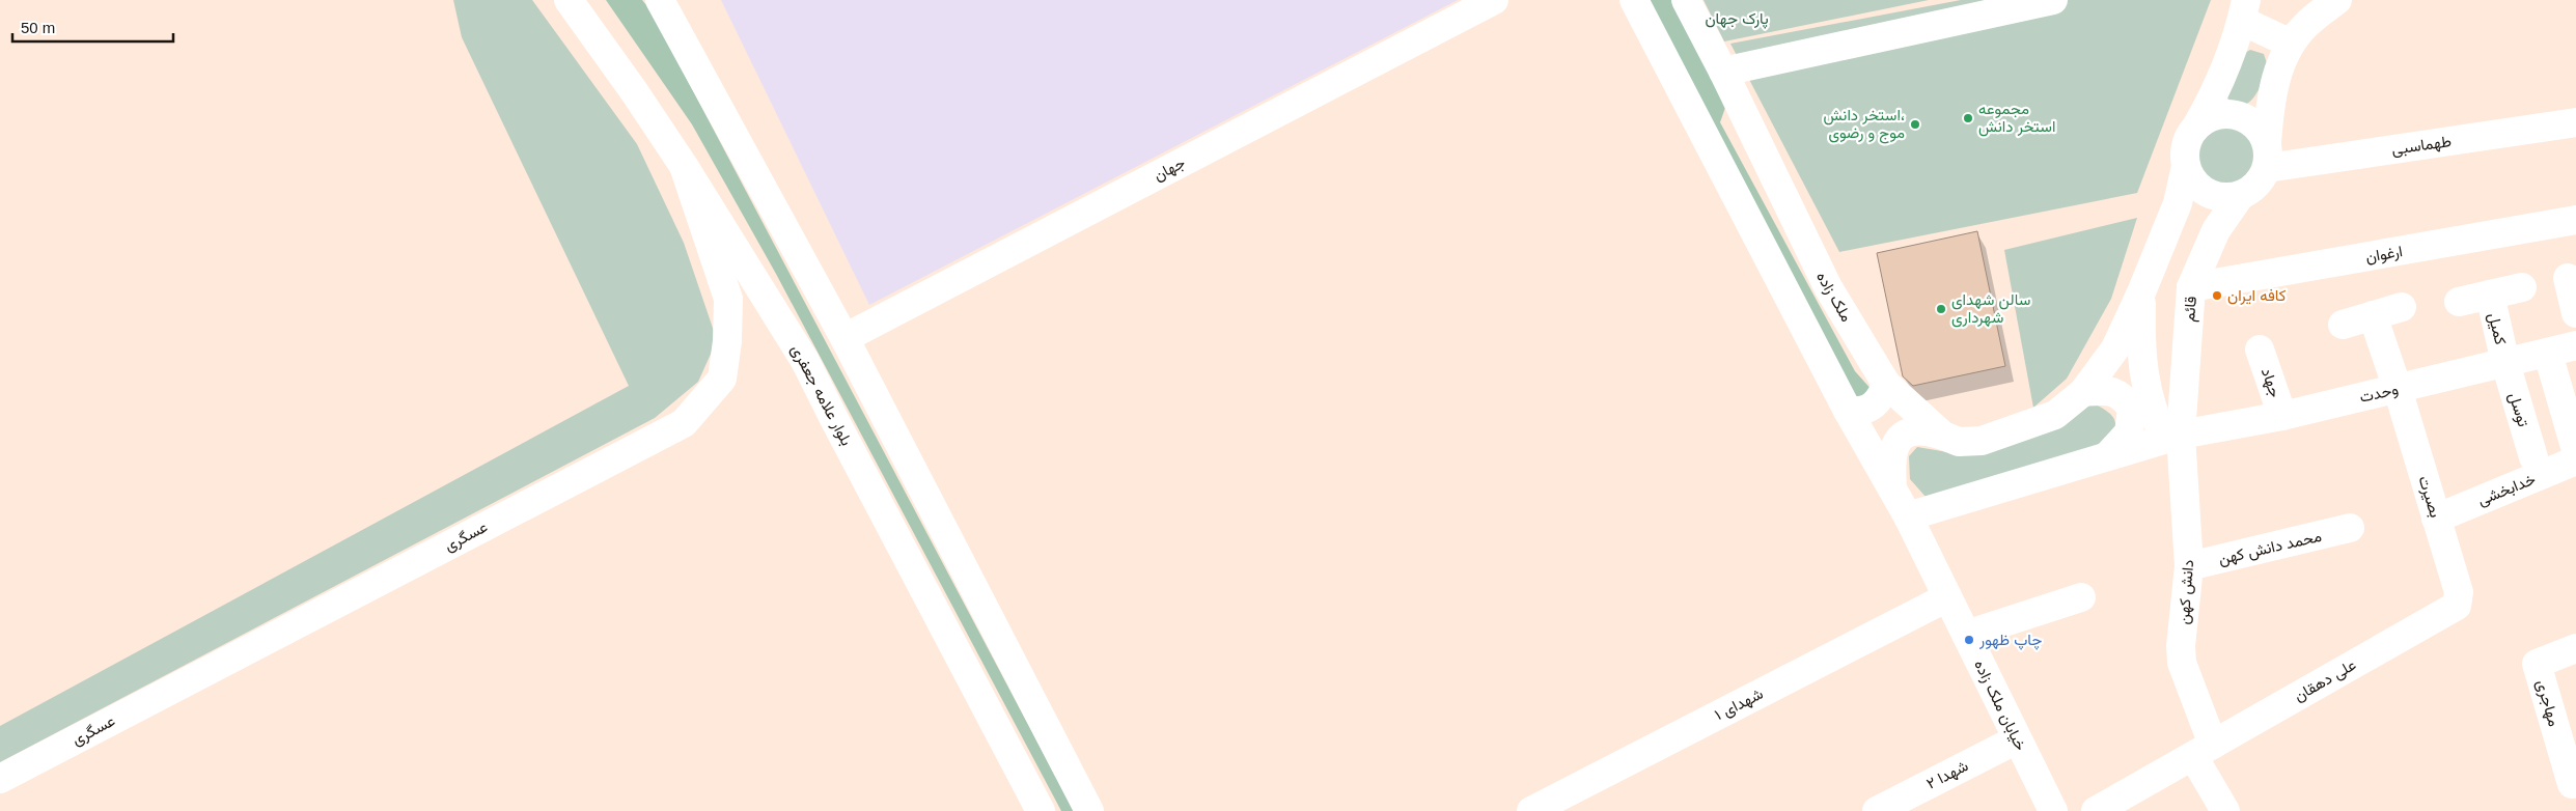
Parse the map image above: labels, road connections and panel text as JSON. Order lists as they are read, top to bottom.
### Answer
{
  "streets": {
    "main road": [
      "طهماسبی",
      "جهان",
      "ارغوان",
      "ملک زاده",
      "قائم",
      "کمیل",
      "جهاد",
      "وحدت",
      "بلوار علامه جعفری",
      "توسل",
      "خدابخشی",
      "بصیرت",
      "عسگری",
      "محمد دانش کهن",
      "دانش کهن",
      "علی دهقان",
      "مهاجری",
      "شهدای ۱",
      "خیابان ملک زاده",
      "شهدا ۲"
    ]
  },
  "crossings": [
    ["طهماسبی", "قائم"],
    ["ارغوان", "قائم"],
    ["قائم", "وحدت"],
    ["قائم", "دانش کهن"],
    ["کمیل", "وحدت"],
    ["کمیل", "توسل"],
    ["جهاد", "وحدت"],
    ["وحدت", "توسل"],
    ["وحدت", "بصیرت"],
    ["وحدت", "دانش کهن"],
    ["وحدت", "خیابان ملک زاده"],
    ["بلوار علامه جعفری", "عسگری"],
    ["خدابخشی", "بصیرت"],
    ["بصیرت", "علی دهقان"],
    ["محمد دانش کهن", "دانش کهن"],
    ["دانش کهن", "علی دهقان"],
    ["شهدای ۱", "خیابان ملک زاده"],
    ["خیابان ملک زاده", "شهدا ۲"]
  ],
  "parks": ["پارک جهان"],
  "places": [
    "مجموعه استخر دانش",
    "استخر دانش، موج و رضوی",
    "کافه ایران",
    "سالن شهدای شهرداری",
    "چاپ ظهور"
  ],
  "scale_bar": "50 m"
}
